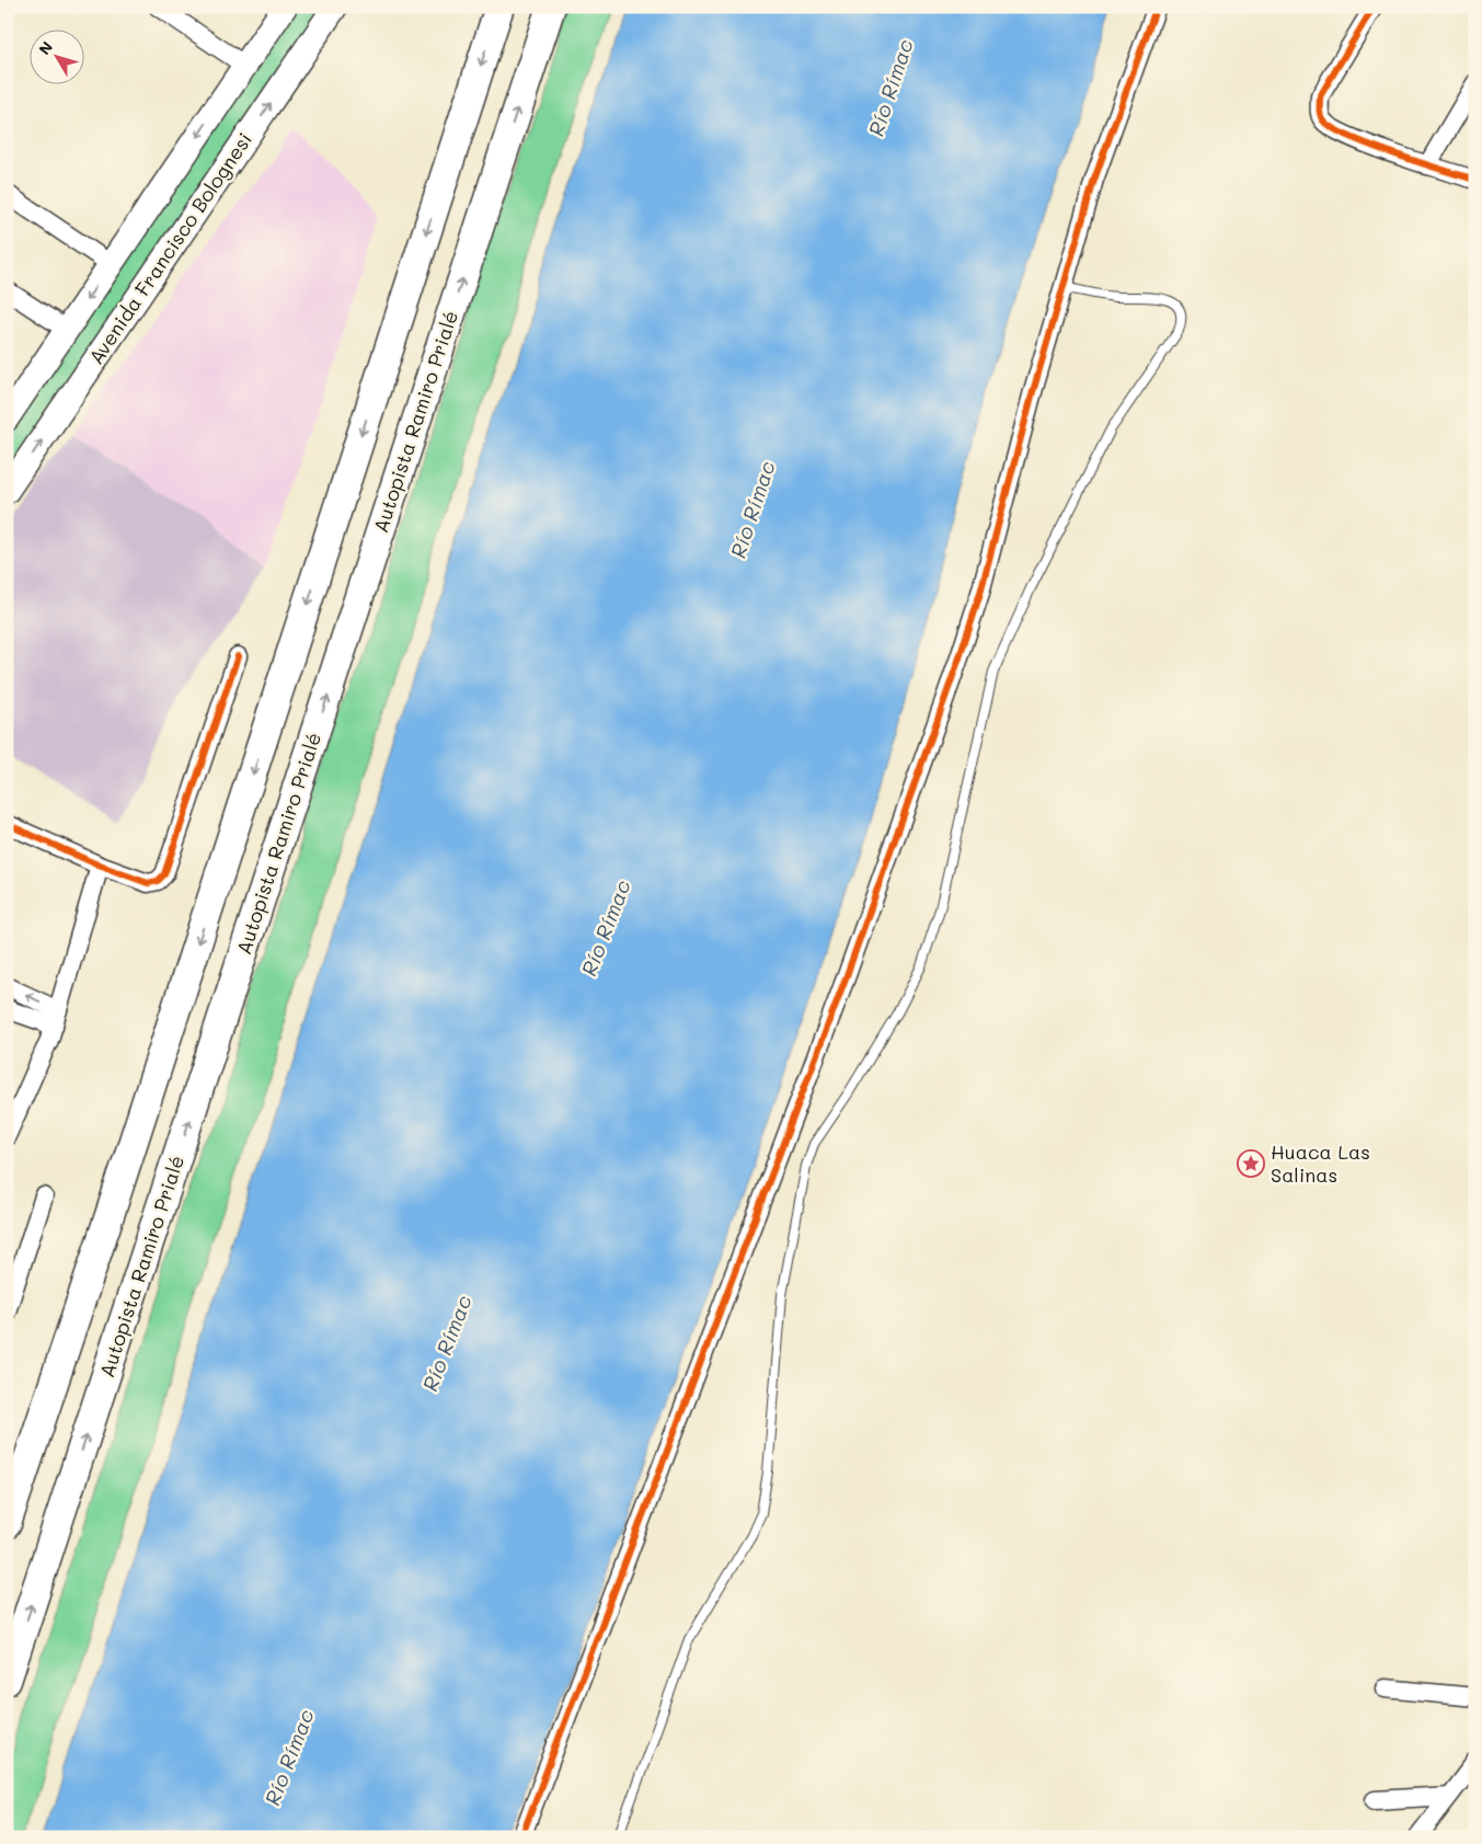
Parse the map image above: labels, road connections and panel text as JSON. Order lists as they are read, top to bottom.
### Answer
{
  "streets": {
    "highway": ["Autopista Ramiro Prialé"],
    "main road": ["Avenida Francisco Bolognesi"]
  },
  "water": ["Río Rímac"],
  "places": {
    "place": ["Huaca Las Salinas"]
  },
  "north": "top left"
}
